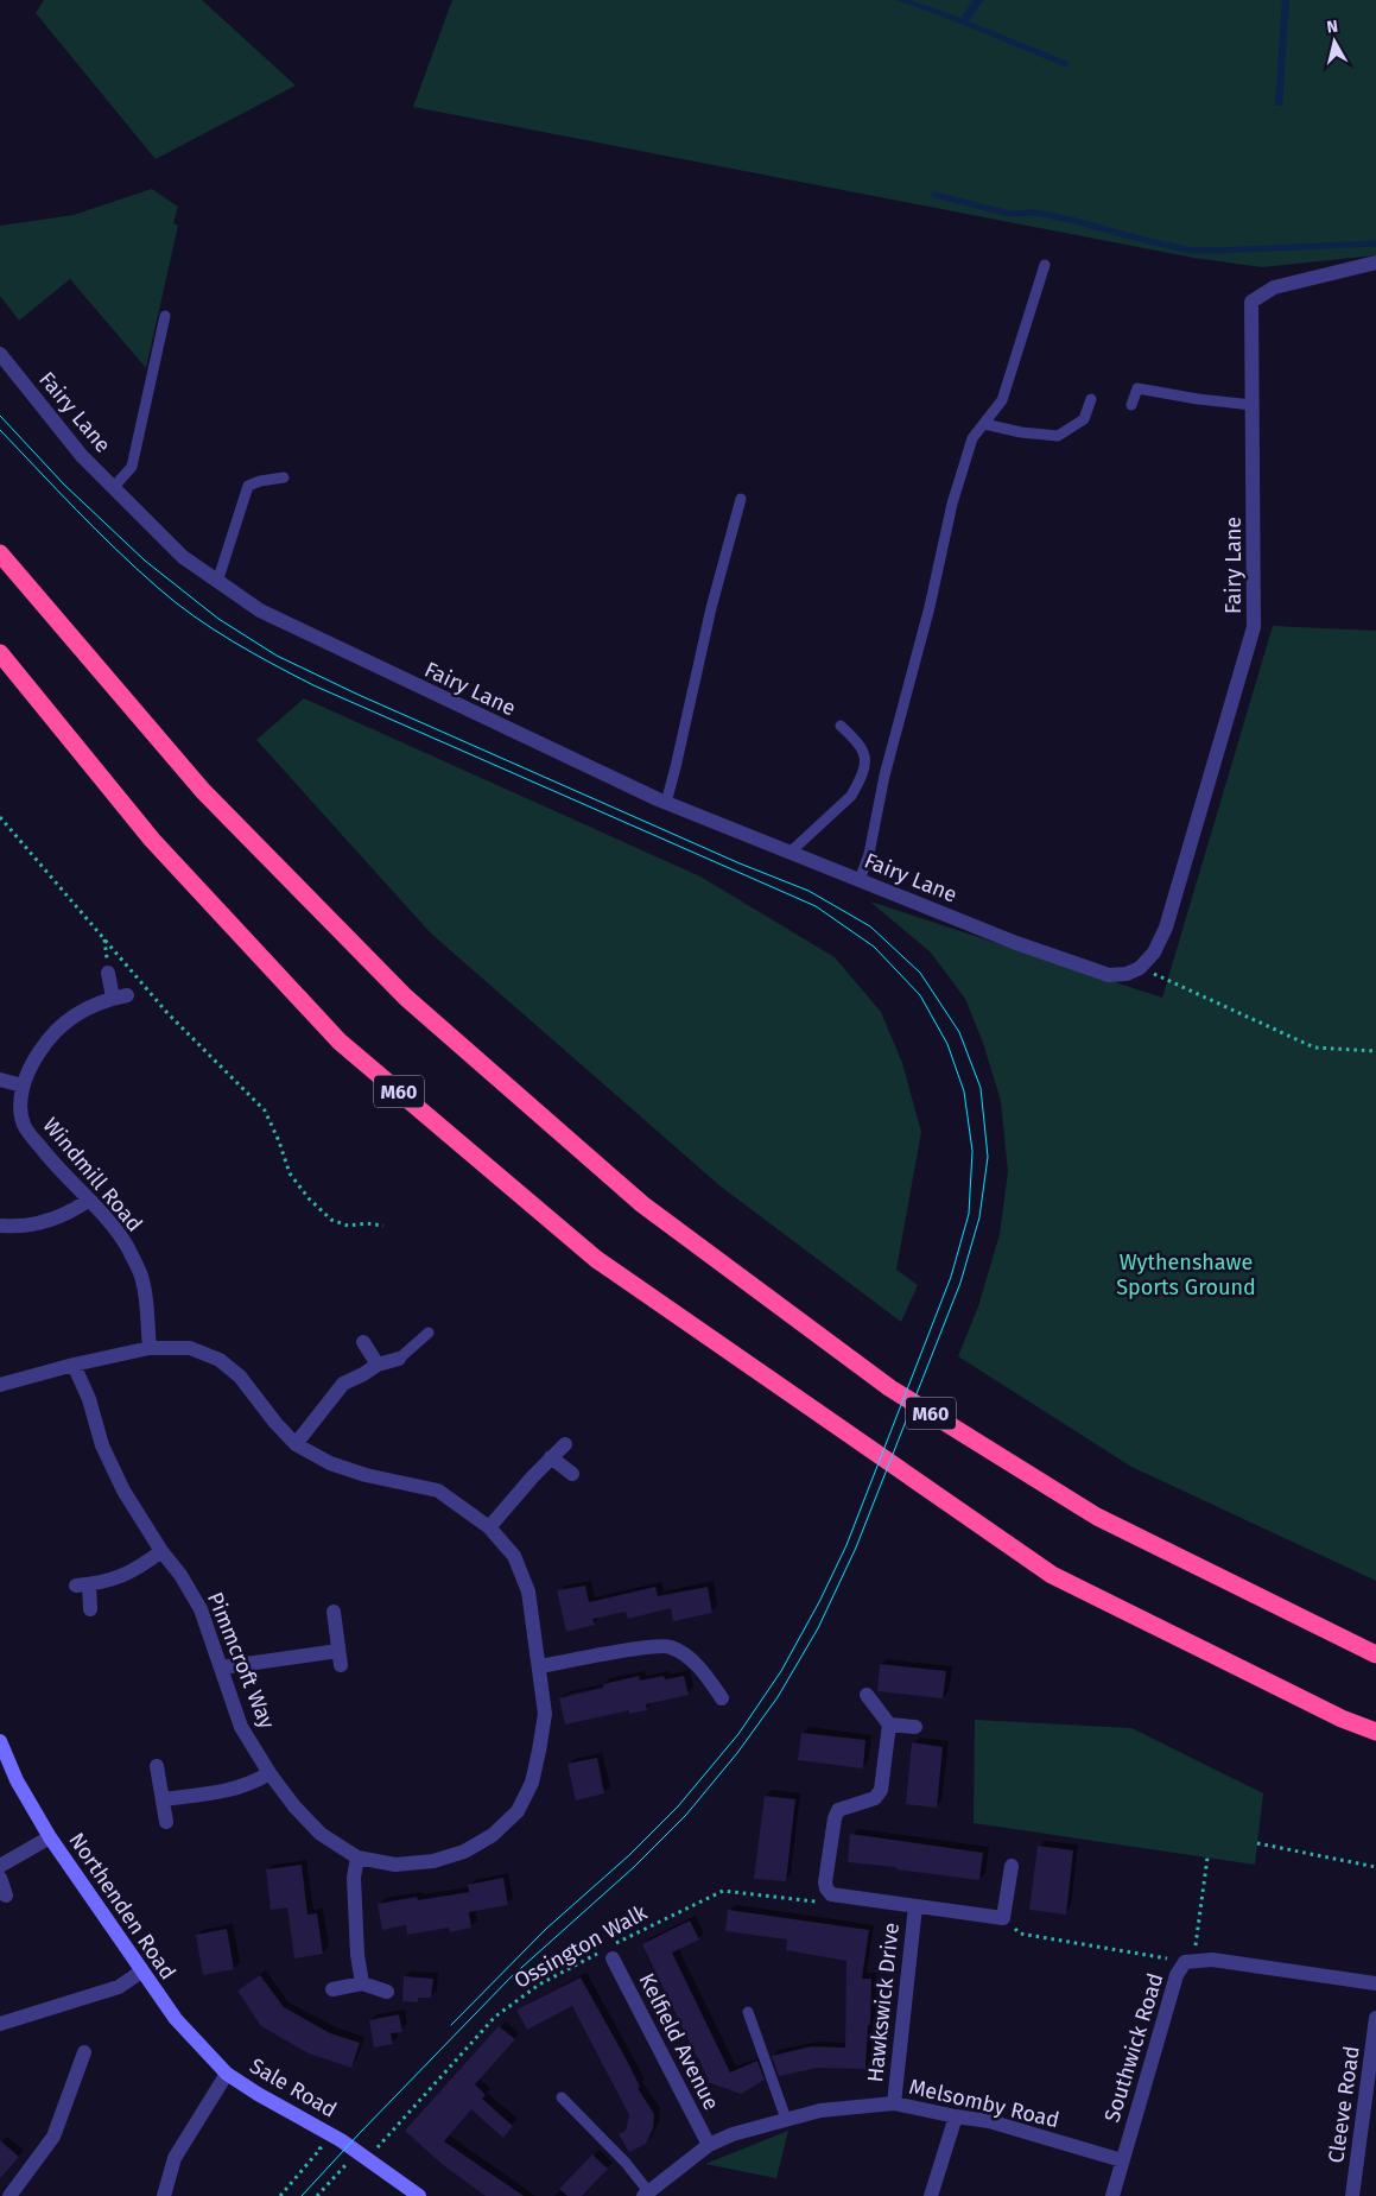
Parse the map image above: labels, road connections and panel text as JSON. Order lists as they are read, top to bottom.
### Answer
{
  "streets": {
    "highway": ["M60"],
    "main road": ["Northenden Road", "Sale Road"],
    "street": [
      "Fairy Lane",
      "Windmill Road",
      "Pimmcroft Way",
      "Hawkswick Drive",
      "Kelfield Avenue",
      "Southwick Road",
      "Melsomby Road",
      "Cleeve Road"
    ],
    "path": ["Ossington Walk"]
  },
  "crossings": [
    ["Windmill Road", "Pimmcroft Way"],
    ["Northenden Road", "Sale Road"],
    ["Ossington Walk", "Kelfield Avenue"],
    ["Ossington Walk", "Sale Road"],
    ["Hawkswick Drive", "Melsomby Road"],
    ["Kelfield Avenue", "Melsomby Road"],
    ["Southwick Road", "Melsomby Road"]
  ],
  "parks": ["Wythenshawe Sports Ground"],
  "north": "top"
}
